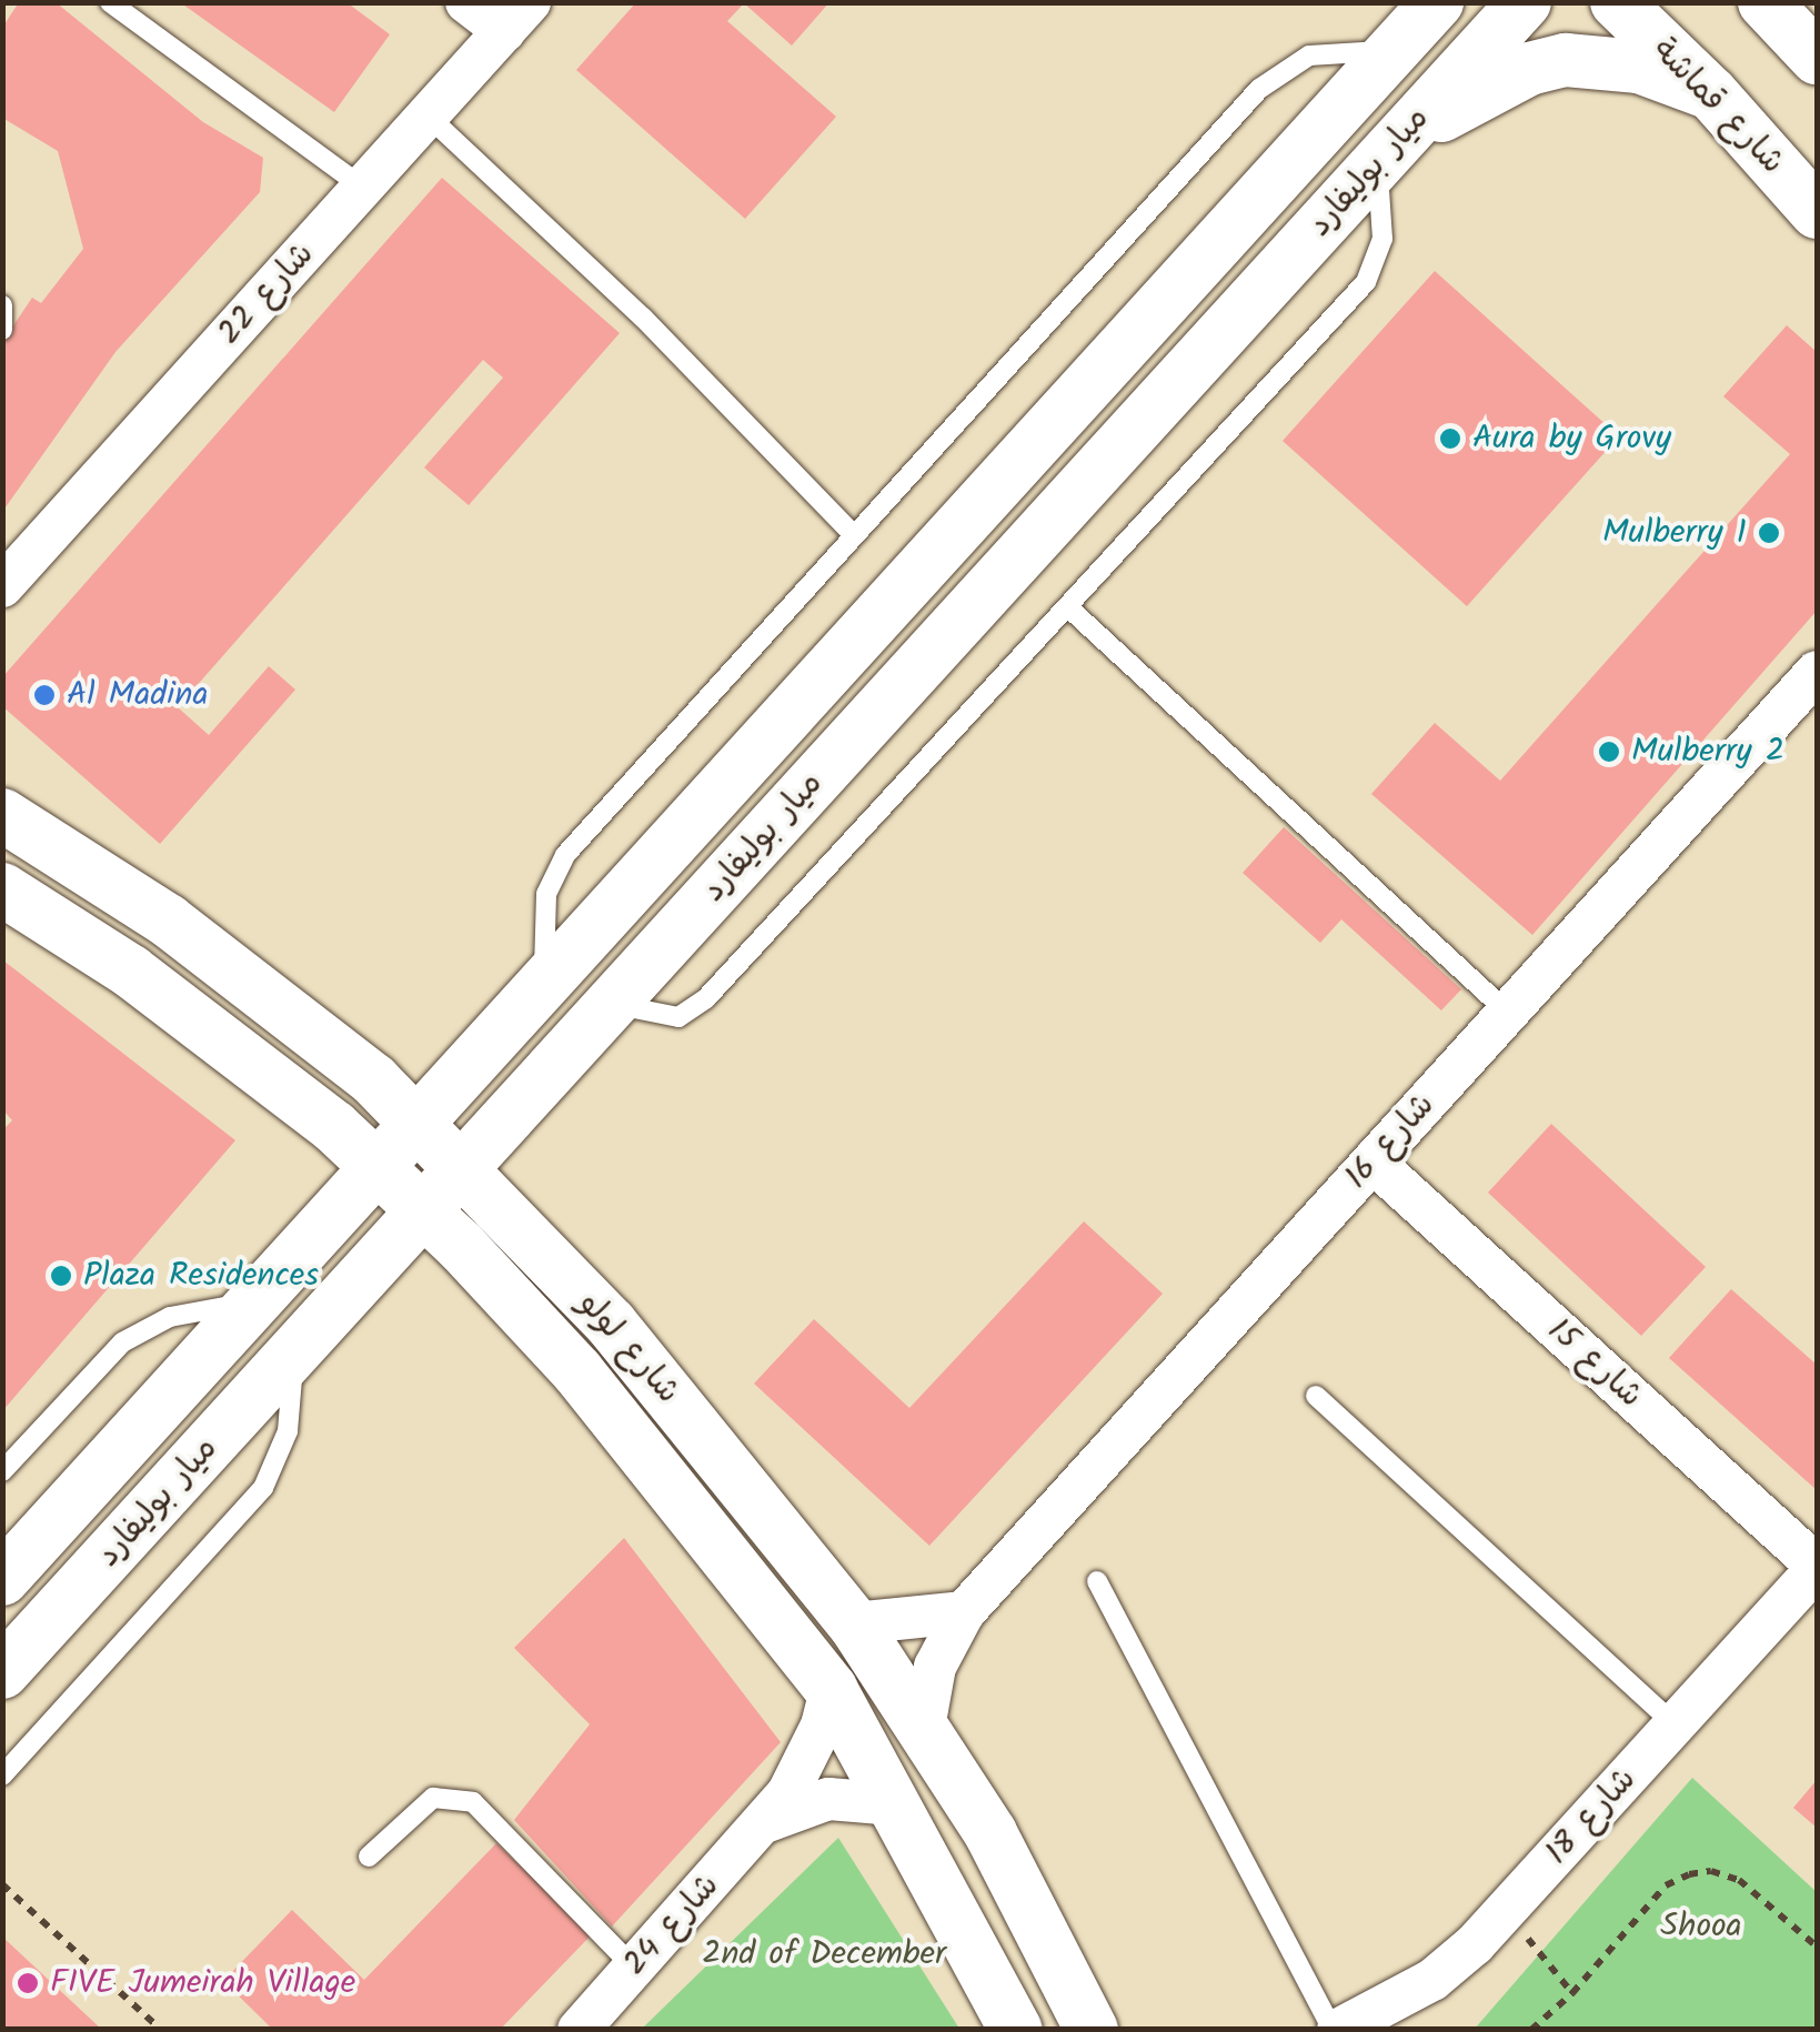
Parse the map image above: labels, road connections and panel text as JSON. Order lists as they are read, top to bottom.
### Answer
{
  "streets": {
    "street": [
      "شارع قماشة",
      "ميار بوليفارد",
      "شارع 22",
      "شارع 16",
      "شارع لولو",
      "شارع 15",
      "شارع 18",
      "شارع 24"
    ]
  },
  "crossings": [
    ["ميار بوليفارد", "شارع لولو"],
    ["شارع 16", "شارع لولو"],
    ["شارع 16", "شارع 15"],
    ["شارع لولو", "شارع 24"],
    ["شارع 15", "شارع 18"]
  ],
  "parks": ["Shooa", "2nd of December"],
  "places": [
    "Aura by Grovy",
    "Mulberry 1",
    "Al Madina",
    "Mulberry 2",
    "Plaza Residences",
    "FIVE Jumeirah Village"
  ]
}
